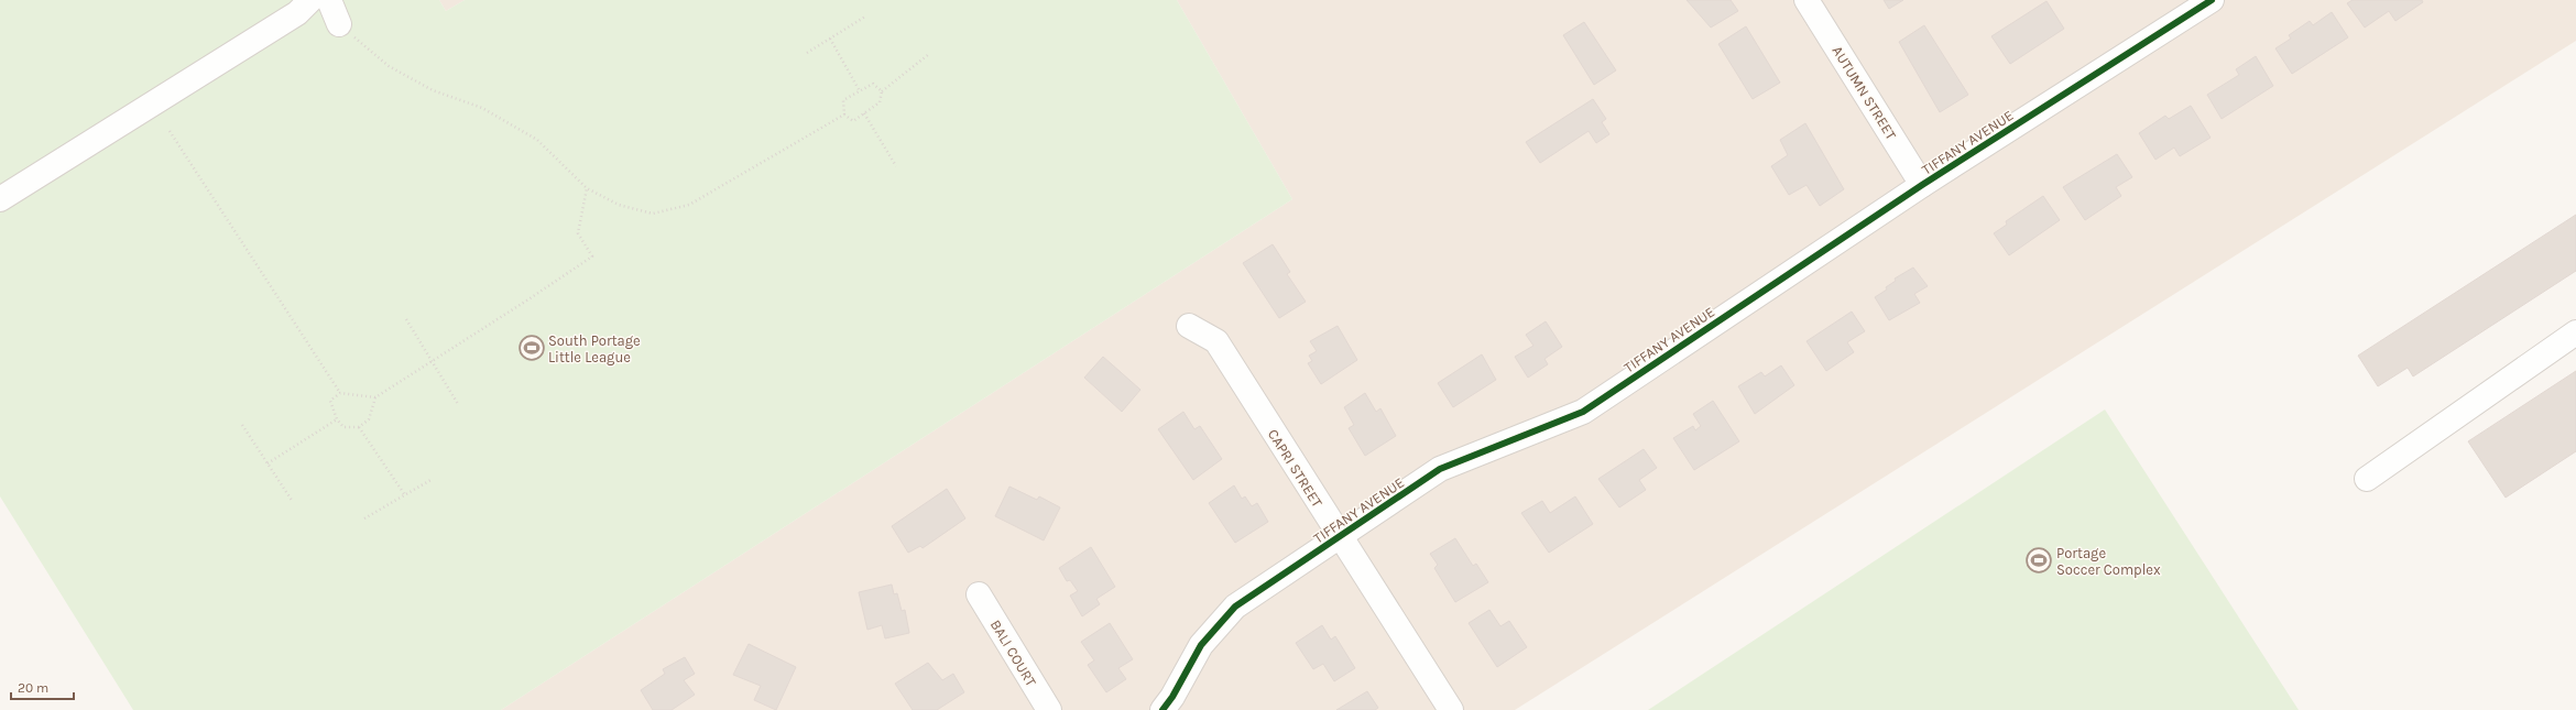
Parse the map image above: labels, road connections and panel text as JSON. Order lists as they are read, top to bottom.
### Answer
{
  "streets": {
    "street": [
      "AUTUMN STREET",
      "TIFFANY AVENUE",
      "CAPRI STREET",
      "BALI COURT"
    ]
  },
  "crossings": [
    ["AUTUMN STREET", "TIFFANY AVENUE"],
    ["TIFFANY AVENUE", "CAPRI STREET"]
  ],
  "places": {
    "sports": ["South Portage Little League", "Portage Soccer Complex"]
  },
  "scale_bar": "20 m"
}
